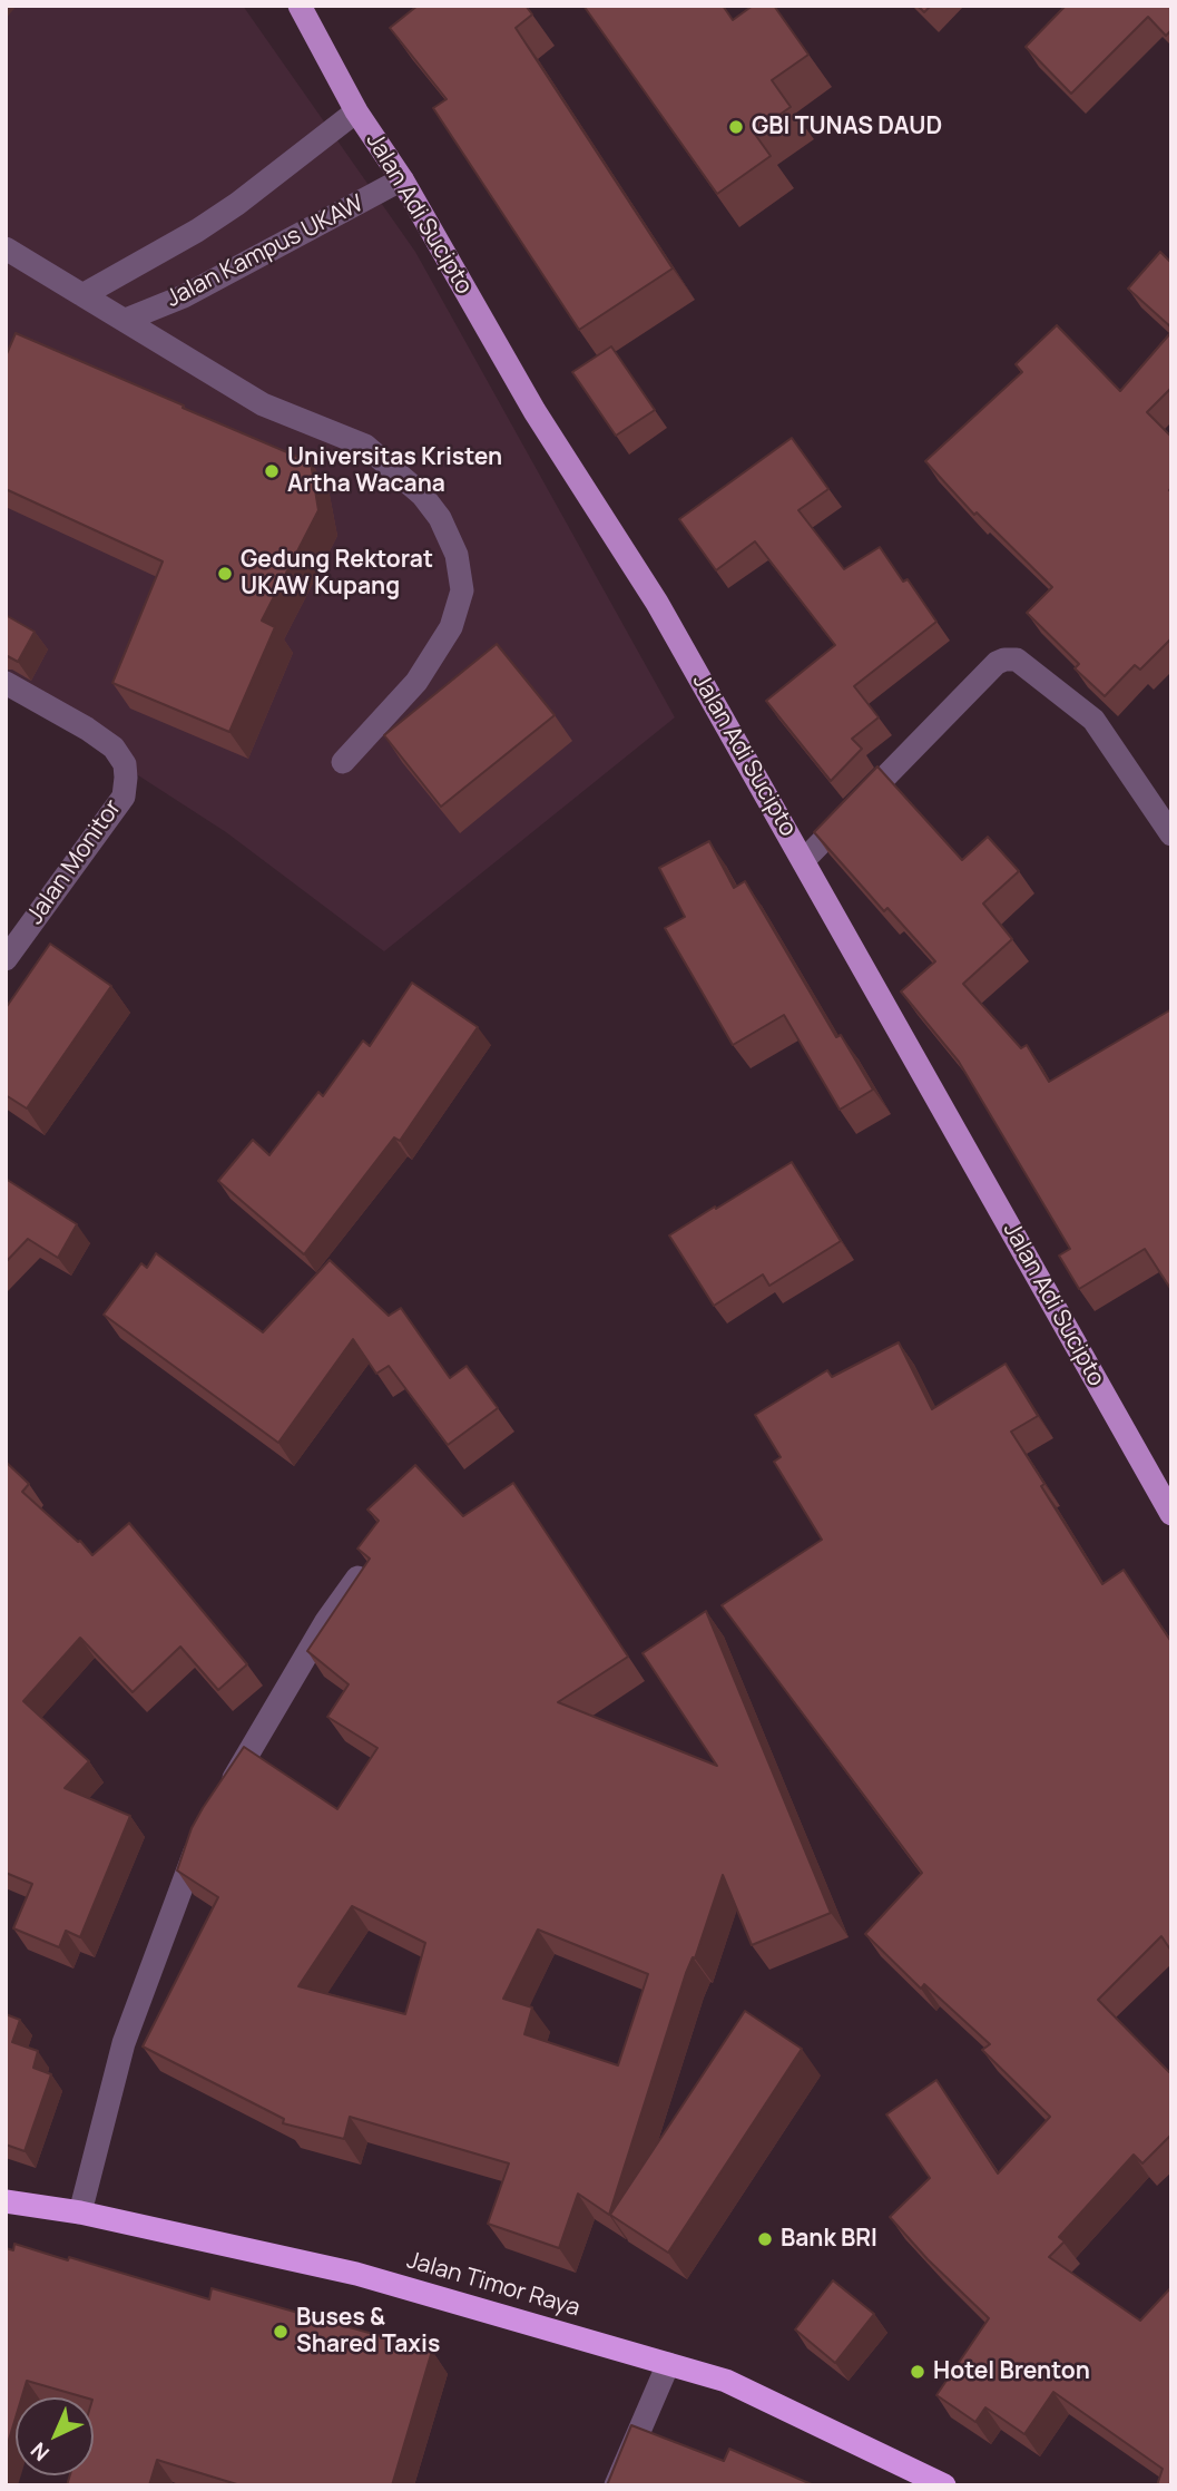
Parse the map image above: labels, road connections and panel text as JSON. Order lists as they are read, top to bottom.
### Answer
{
  "streets": {
    "highway": ["Jalan Timor Raya"],
    "main road": ["Jalan Adi Sucipto"],
    "street": ["Jalan Kampus UKAW", "Jalan Monitor"]
  },
  "crossings": [
    ["Jalan Adi Sucipto", "Jalan Kampus UKAW"]
  ],
  "places": [
    "GBI TUNAS DAUD",
    "Universitas Kristen Artha Wacana",
    "Gedung Rektorat UKAW Kupang",
    "Bank BRI",
    "Buses & Shared Taxis",
    "Hotel Brenton"
  ],
  "north": "bottom left"
}
